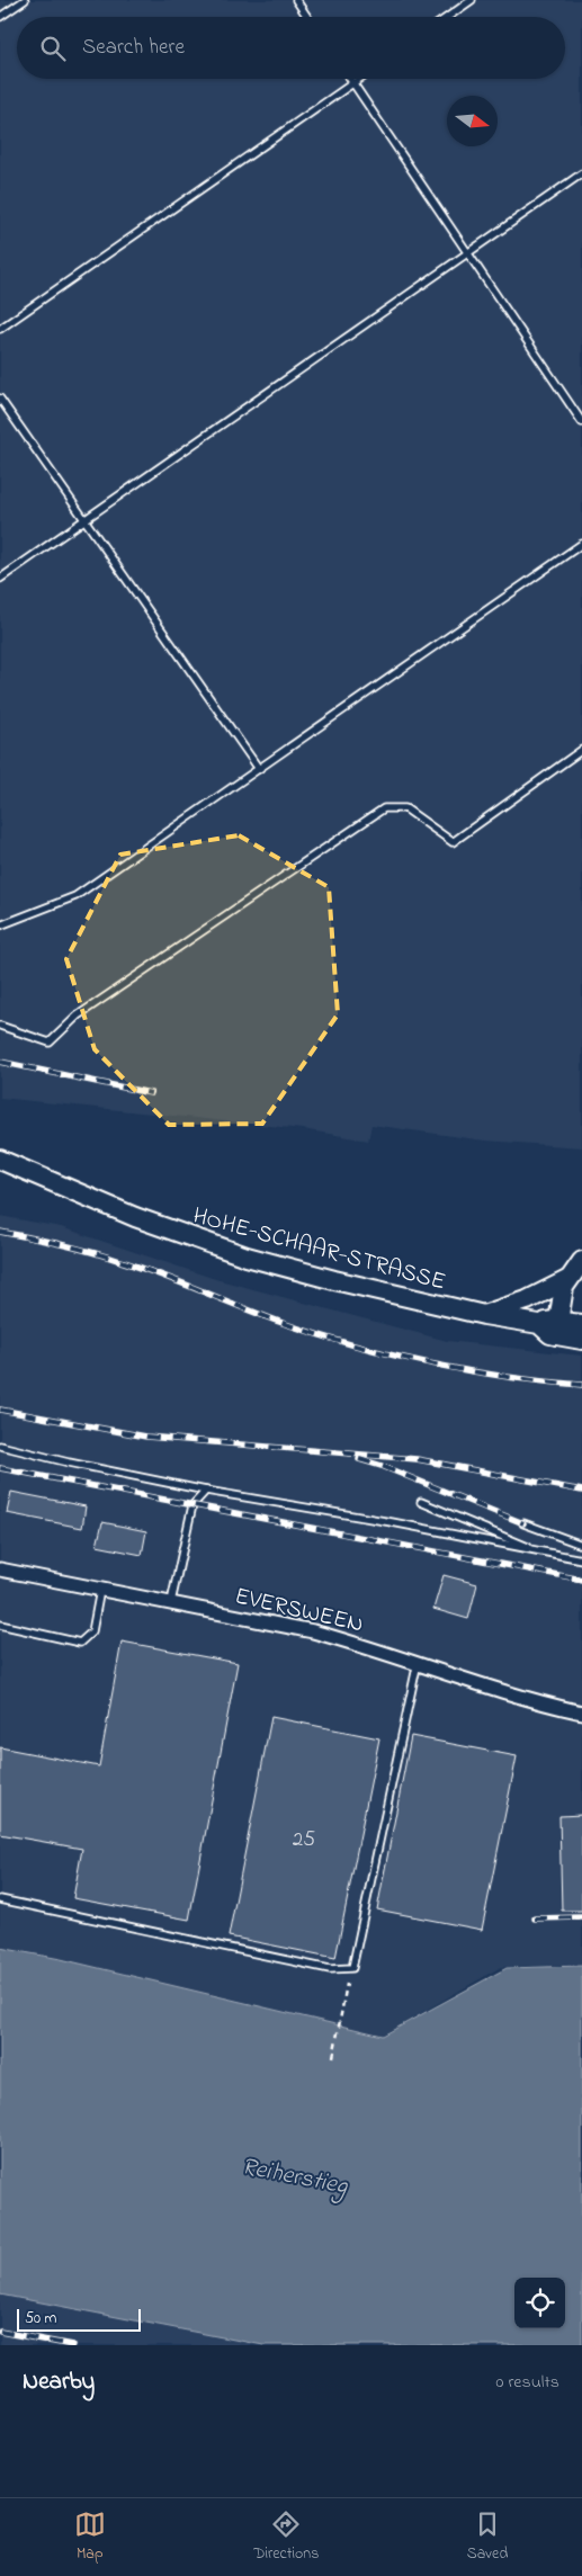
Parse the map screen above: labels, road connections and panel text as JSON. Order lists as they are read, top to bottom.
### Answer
{
  "streets": {
    "main road": ["HOHE-SCHAAR-STRASSE"],
    "street": ["EVERSWEEN"]
  },
  "water": ["Reiherstieg"],
  "house_numbers": ["25"],
  "scale_bar": "50 m",
  "north": "right",
  "page": {
    "search": "Search here",
    "scale": "50 m",
    "heading": ["Nearby", "0 results"],
    "nav": ["Map", "Directions", "Saved"]
  }
}
